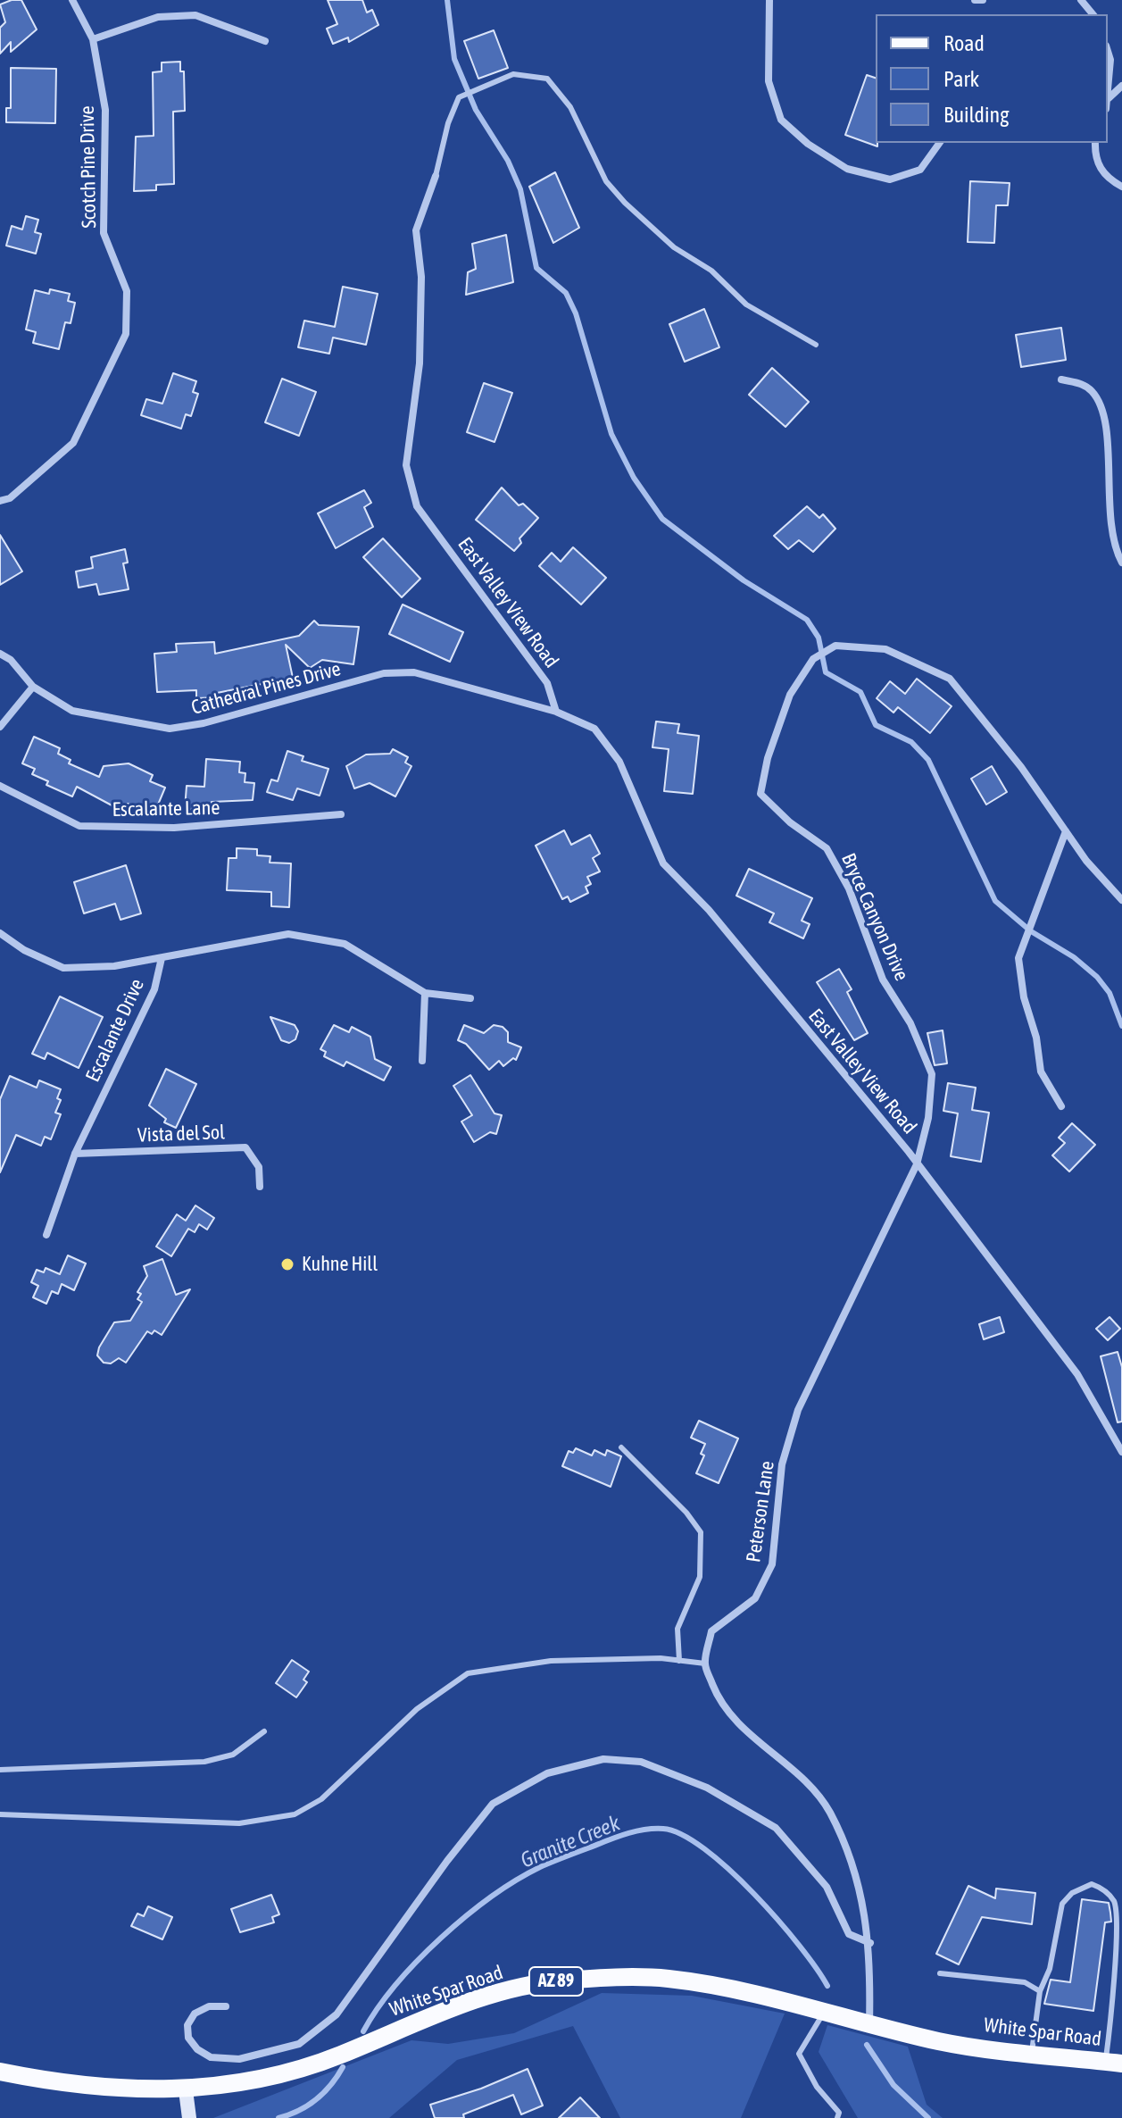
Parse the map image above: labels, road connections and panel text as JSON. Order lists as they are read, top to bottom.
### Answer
{
  "streets": {
    "main road": ["AZ 89", "White Spar Road"],
    "street": [
      "Scotch Pine Drive",
      "East Valley View Road",
      "Cathedral Pines Drive",
      "Escalante Lane",
      "Bryce Canyon Drive",
      "Escalante Drive",
      "Vista del Sol",
      "Peterson Lane"
    ]
  },
  "crossings": [
    ["East Valley View Road", "Cathedral Pines Drive"],
    ["East Valley View Road", "Bryce Canyon Drive"],
    ["East Valley View Road", "Peterson Lane"],
    ["Bryce Canyon Drive", "Peterson Lane"],
    ["Escalante Drive", "Vista del Sol"]
  ],
  "water": ["Granite Creek"],
  "places": ["Kuhne Hill"],
  "legend": ["Road", "Park", "Building"]
}
